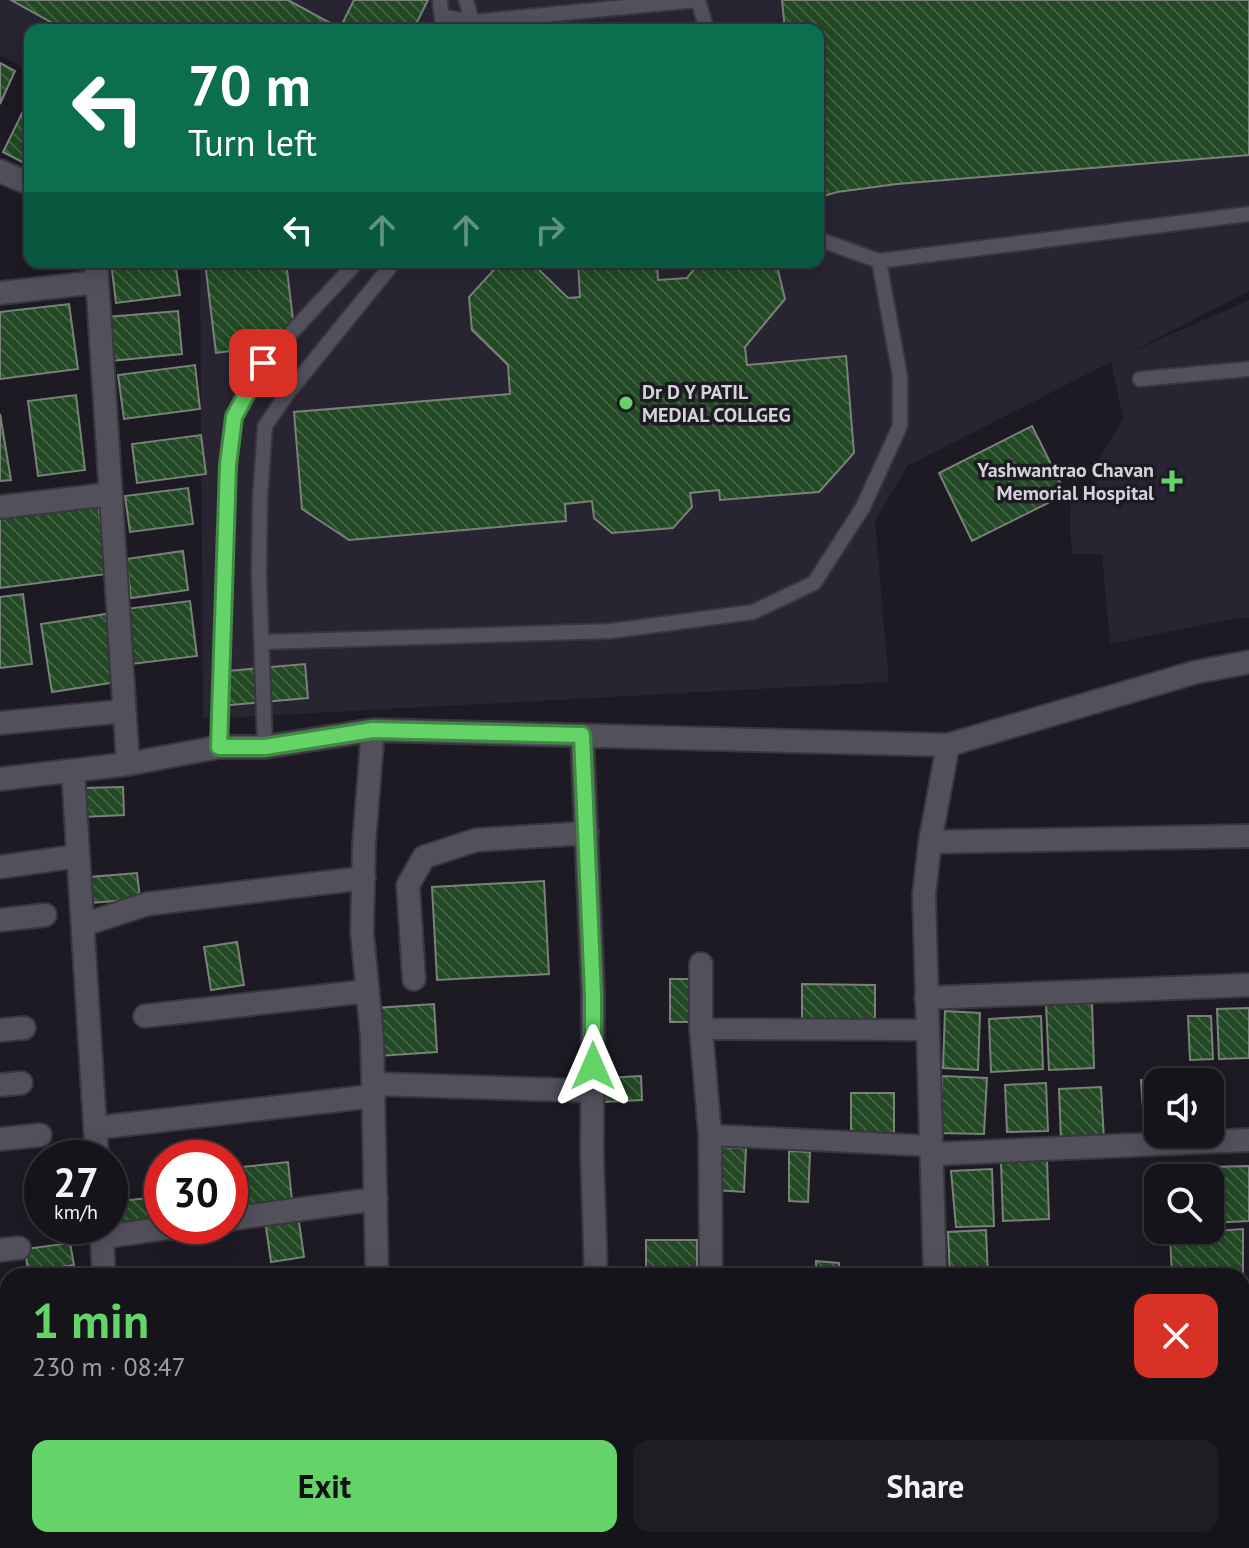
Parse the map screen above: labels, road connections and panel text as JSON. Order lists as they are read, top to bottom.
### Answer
{
  "places": {
    "other": ["Dr D Y PATIL MEDIAL COLLGEG"],
    "health": ["Yashwantrao Chavan Memorial Hospital"]
  },
  "page": {
    "turn": ["70 m", "Turn left"],
    "speed": "27 km/h",
    "limit": "30",
    "heading": ["1 min", "230 m · 08:47"],
    "buttons": ["Exit", "Share"]
  }
}
